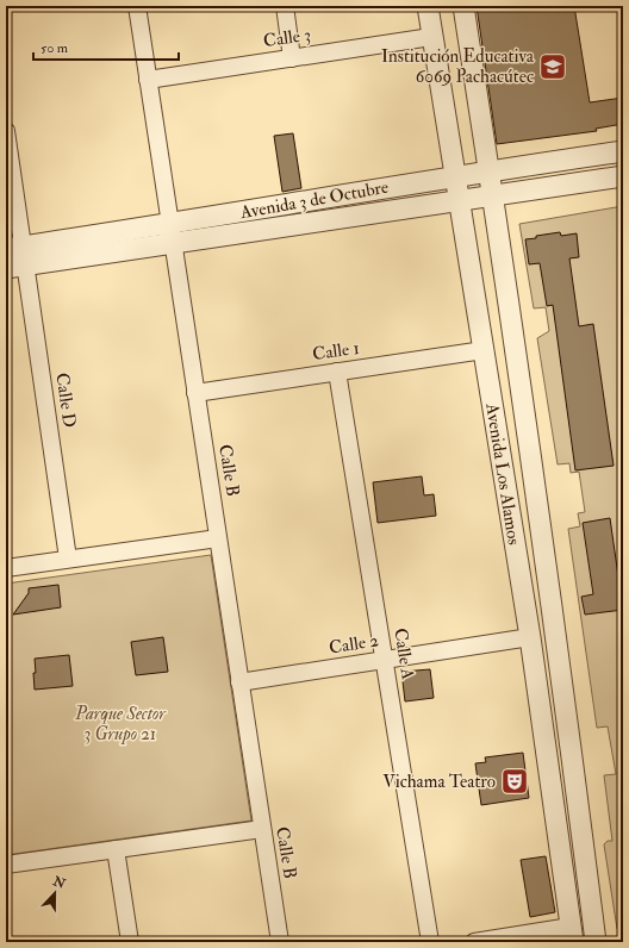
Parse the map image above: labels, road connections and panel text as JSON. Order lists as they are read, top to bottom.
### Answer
{
  "streets": {
    "street": [
      "Calle 3",
      "Avenida 3 de Octubre",
      "Calle 1",
      "Calle D",
      "Calle B",
      "Avenida Los Alamos",
      "Calle 2",
      "Calle A"
    ]
  },
  "crossings": [
    ["Calle 3", "Calle B"],
    ["Calle 3", "Avenida Los Alamos"],
    ["Avenida 3 de Octubre", "Calle D"],
    ["Avenida 3 de Octubre", "Calle B"],
    ["Avenida 3 de Octubre", "Avenida Los Alamos"],
    ["Calle 1", "Calle B"],
    ["Calle 1", "Avenida Los Alamos"],
    ["Calle 1", "Calle A"],
    ["Calle B", "Calle 2"],
    ["Avenida Los Alamos", "Calle 2"],
    ["Calle 2", "Calle A"]
  ],
  "parks": ["Parque Sector 3 Grupo 21"],
  "places": {
    "school or university": ["Institución Educativa 6069 Pachacútec"],
    "theatre": ["Vichama Teatro"]
  },
  "scale_bar": "50 m",
  "north": "top"
}
